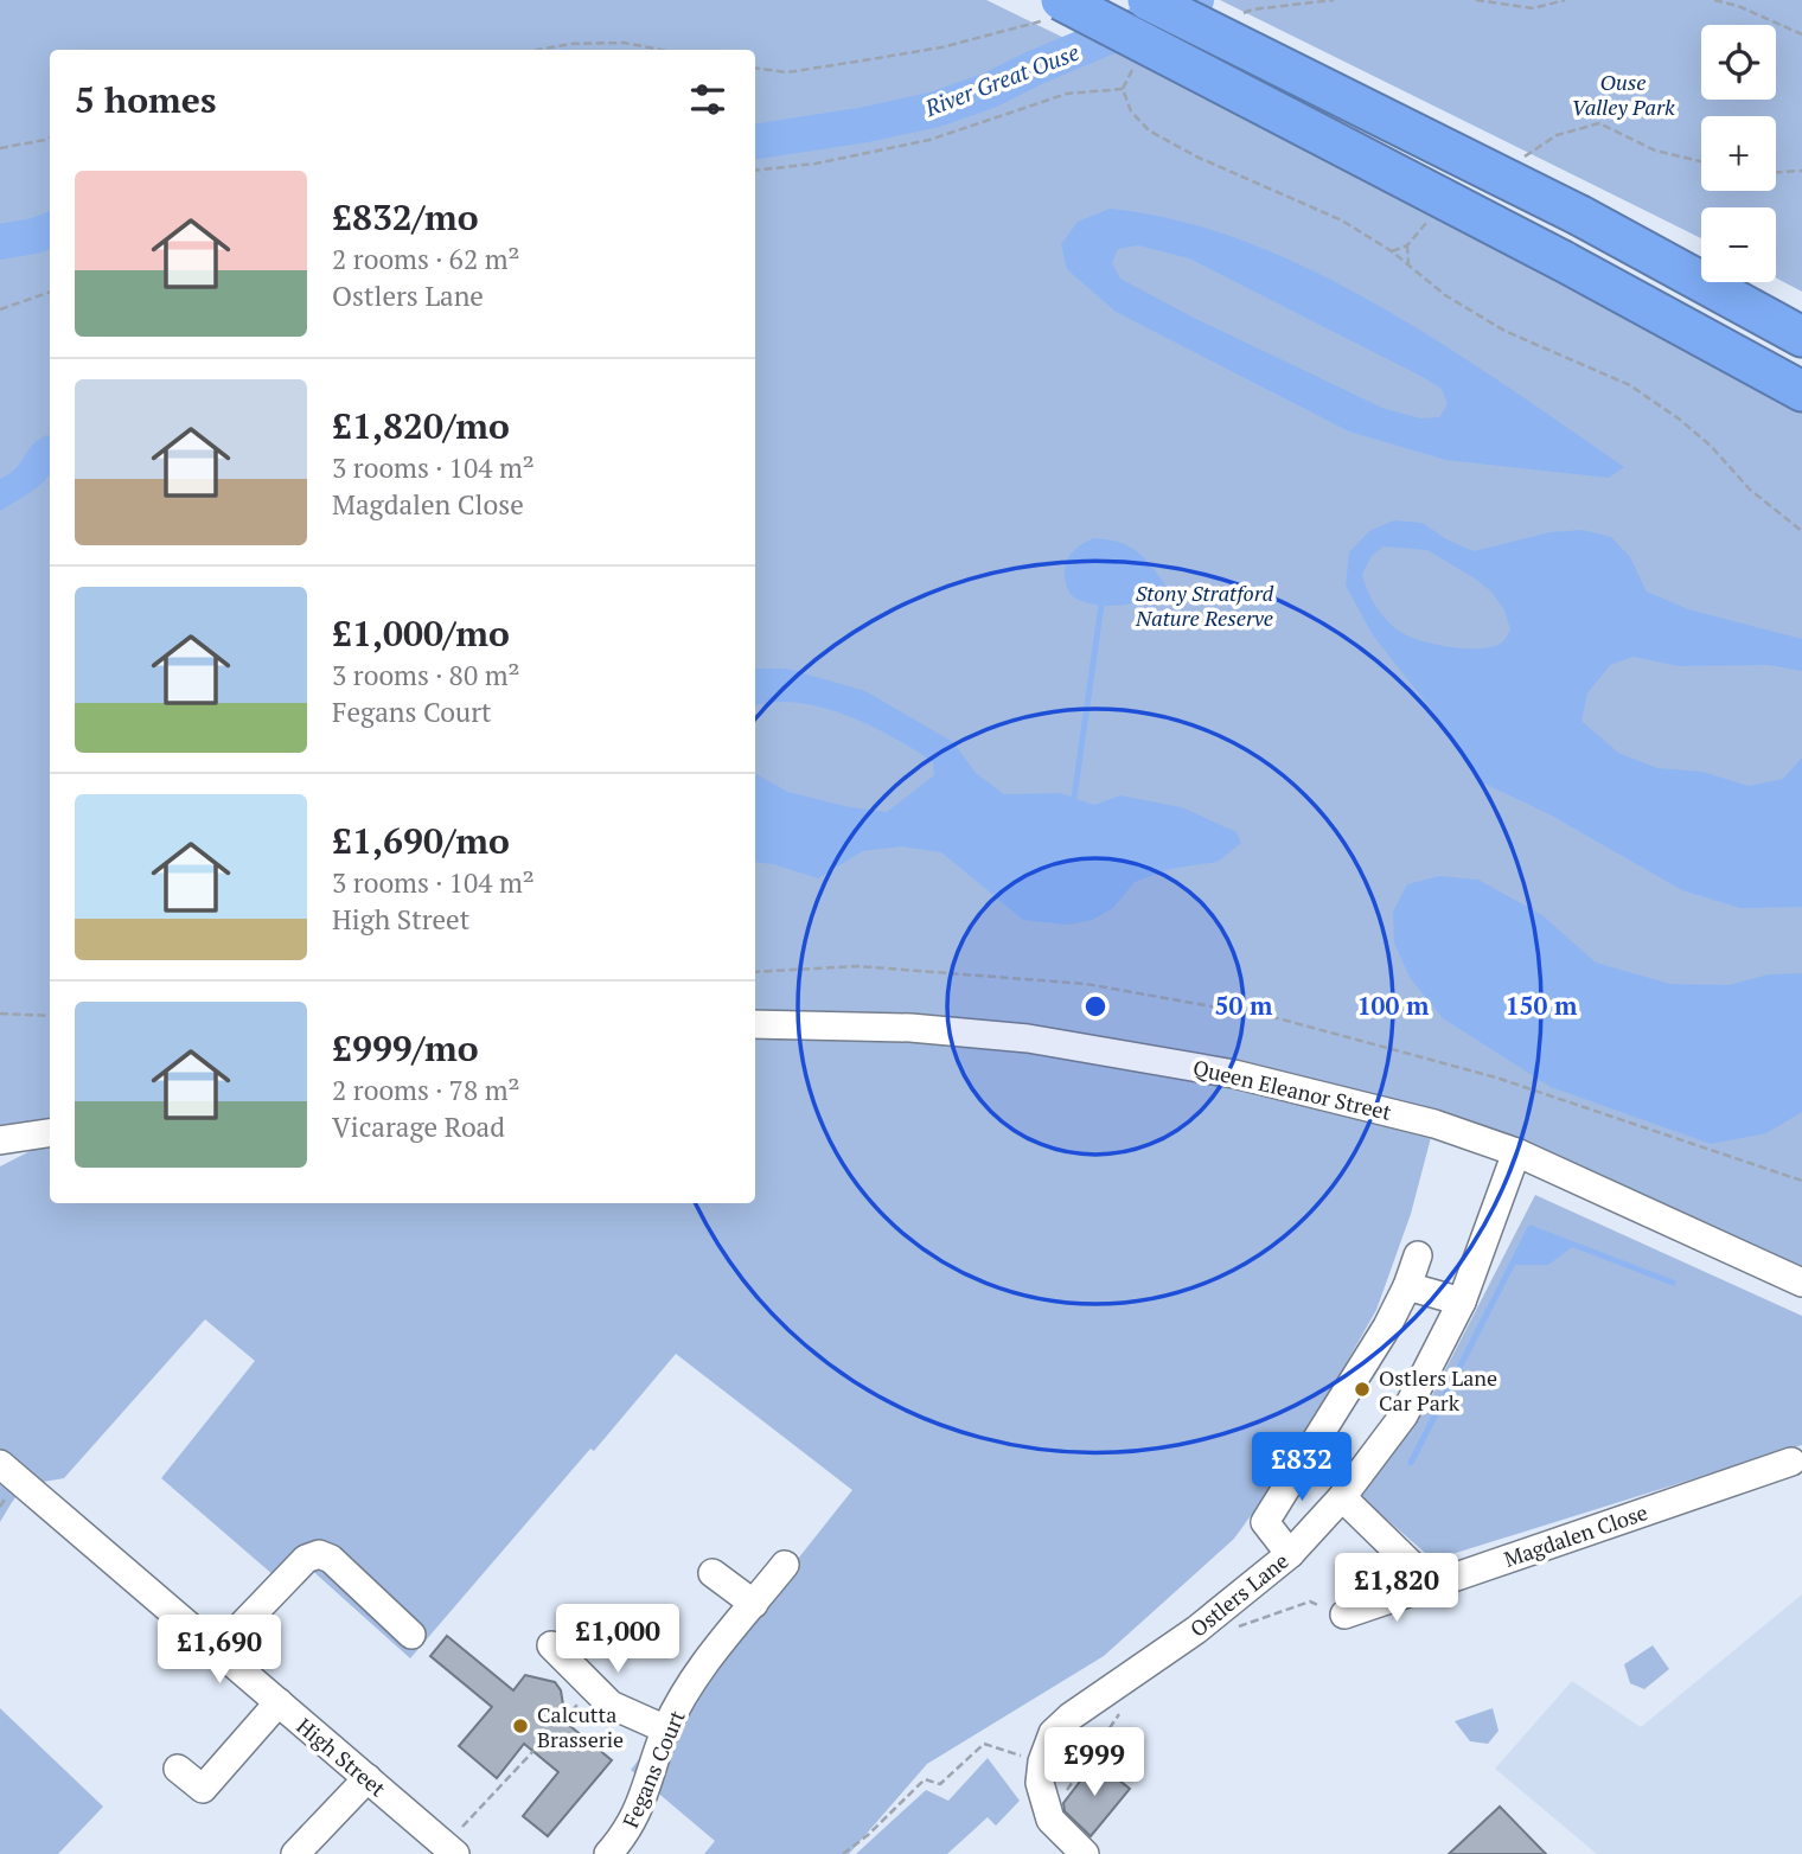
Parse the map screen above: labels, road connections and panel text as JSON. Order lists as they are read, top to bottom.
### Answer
{
  "streets": {
    "street": [
      "Queen Eleanor Street",
      "Magdalen Close",
      "Ostlers Lane",
      "High Street",
      "Fegans Court"
    ]
  },
  "crossings": [
    ["Queen Eleanor Street", "Ostlers Lane"]
  ],
  "water": ["River Great Ouse"],
  "parks": ["Ouse Valley Park", "Stony Stratford Nature Reserve"],
  "places": ["Ostlers Lane Car Park", "Calcutta Brasserie"],
  "page": {
    "map_buttons": ["+", "−"],
    "heading": "5 homes",
    "list": [
      {
        "name": "£832/mo",
        "note": "2 rooms · 62 m² · Ostlers Lane"
      },
      {
        "name": "£1,820/mo",
        "note": "3 rooms · 104 m² · Magdalen Close"
      },
      {
        "name": "£1,000/mo",
        "note": "3 rooms · 80 m² · Fegans Court"
      },
      {
        "name": "£1,690/mo",
        "note": "3 rooms · 104 m² · High Street"
      },
      {
        "name": "£999/mo",
        "note": "2 rooms · 78 m² · Vicarage Road"
      }
    ],
    "price": [
      "£832",
      "£1,820",
      "£1,000",
      "£1,690",
      "£999"
    ]
  },
  "rings": ["50 m", "100 m", "150 m"]
}
